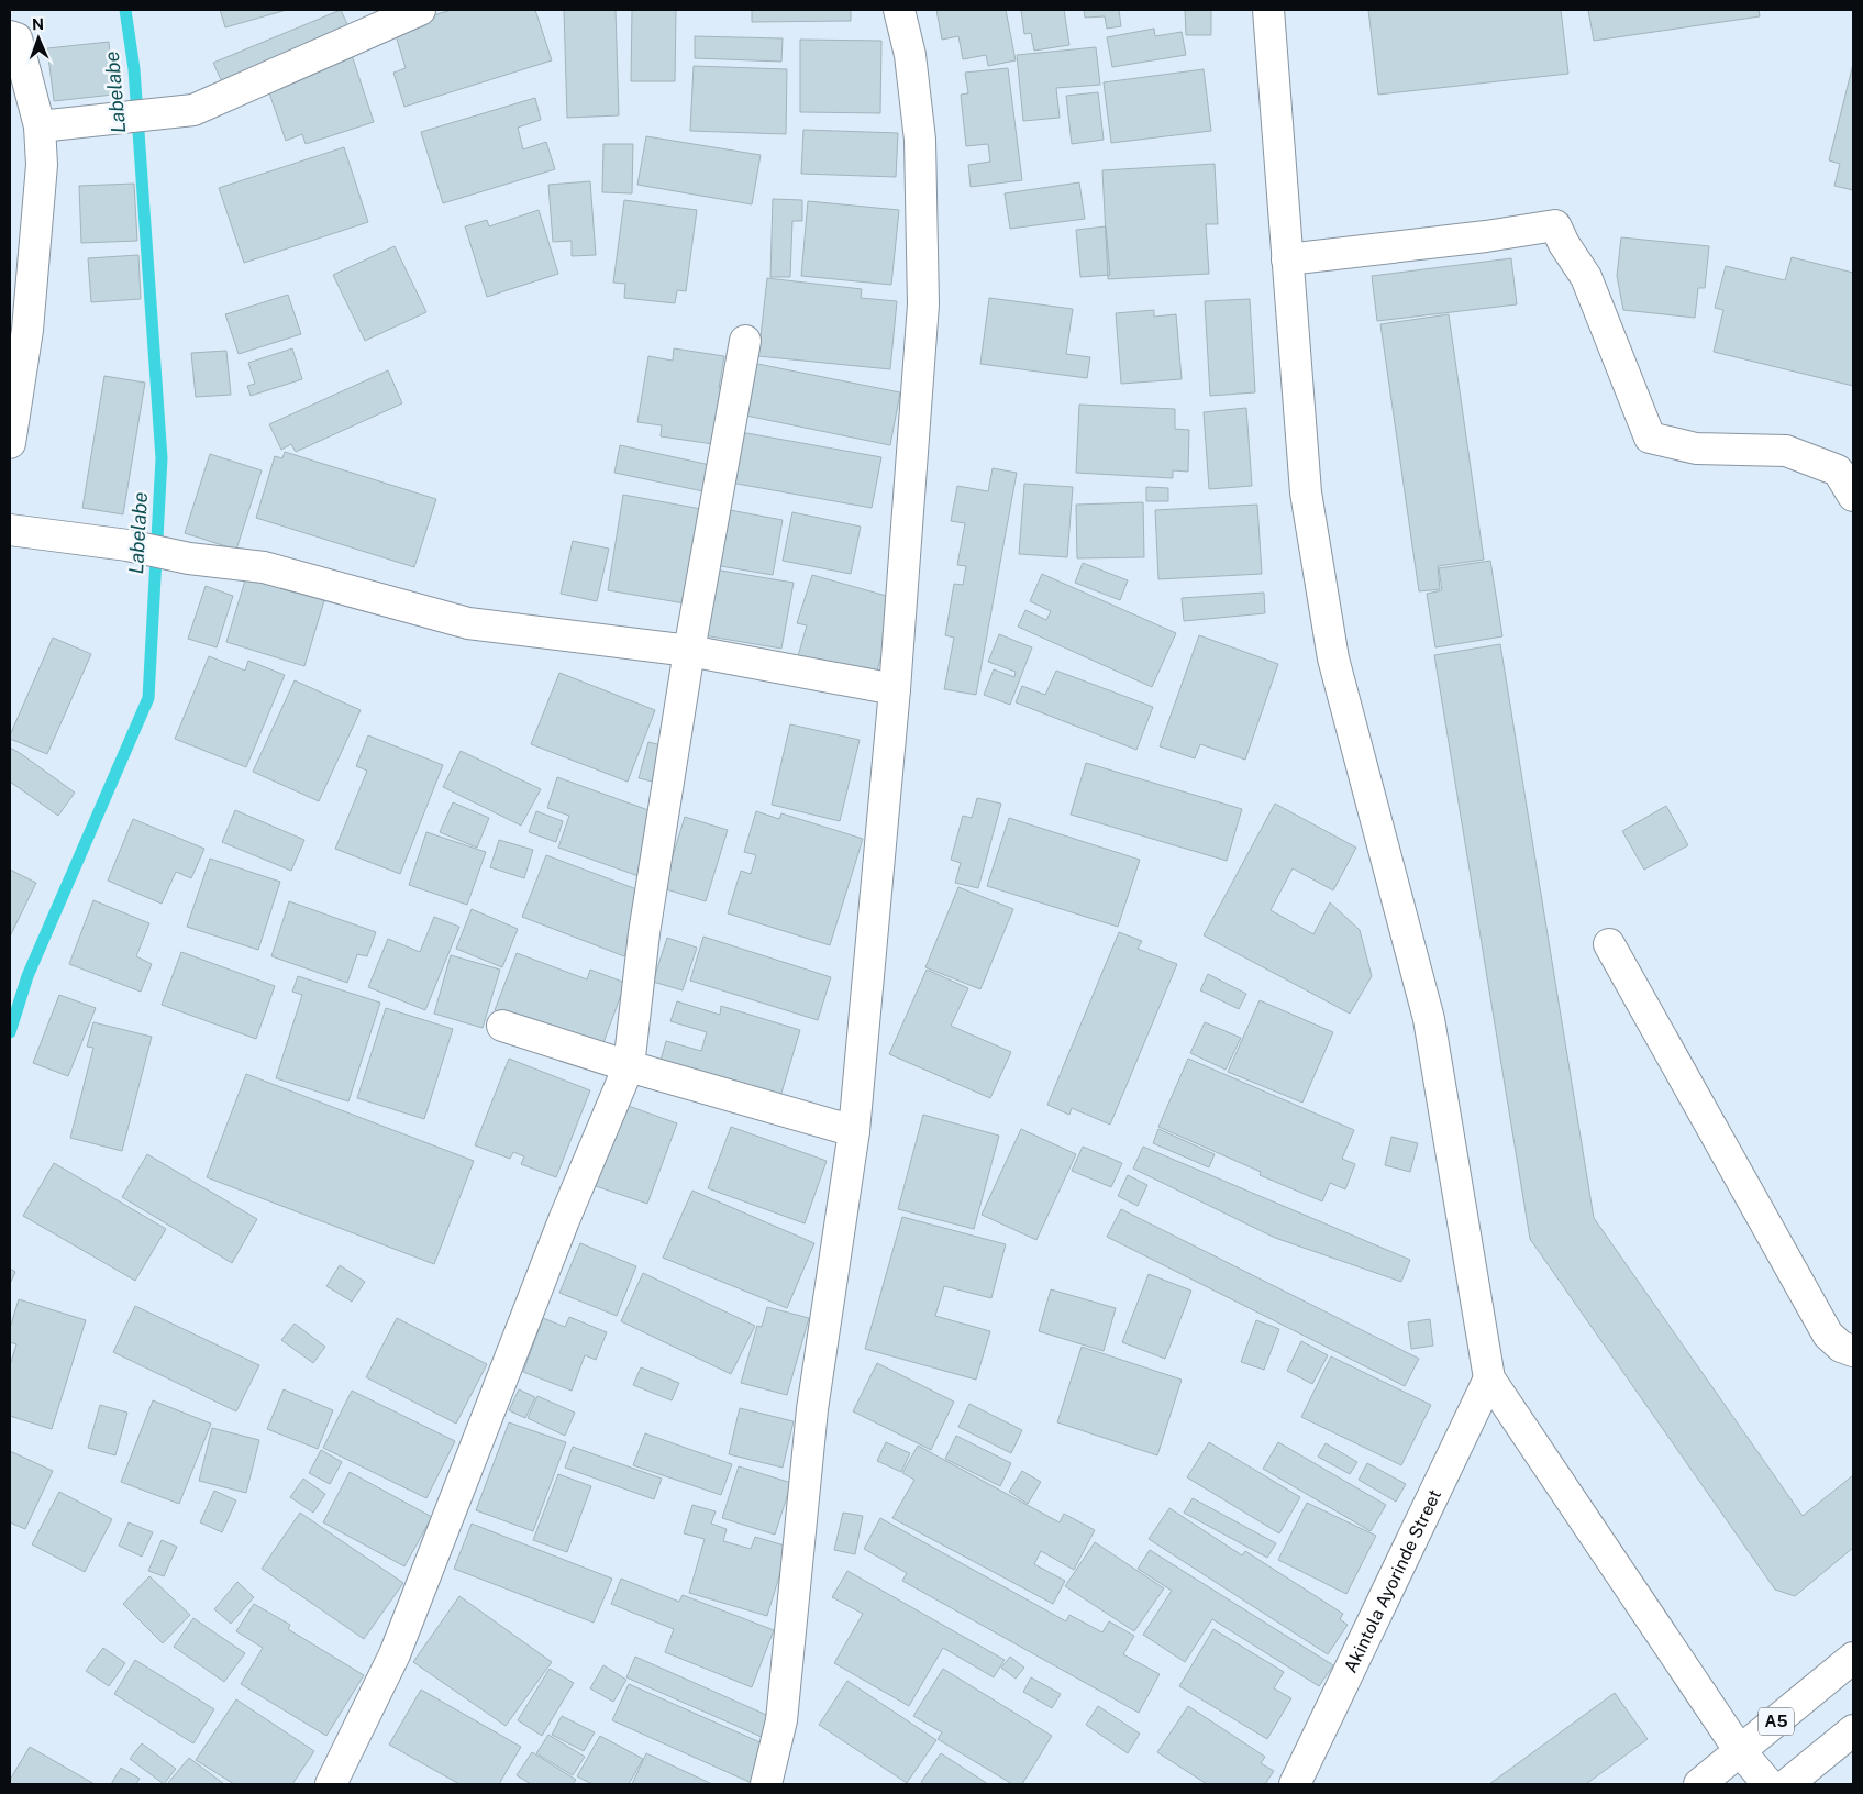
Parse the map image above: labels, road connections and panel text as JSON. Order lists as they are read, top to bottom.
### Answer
{
  "streets": {
    "main road": ["Akintola Ayorinde Street", "A5"]
  },
  "water": ["Labelabe"],
  "north": "top"
}
